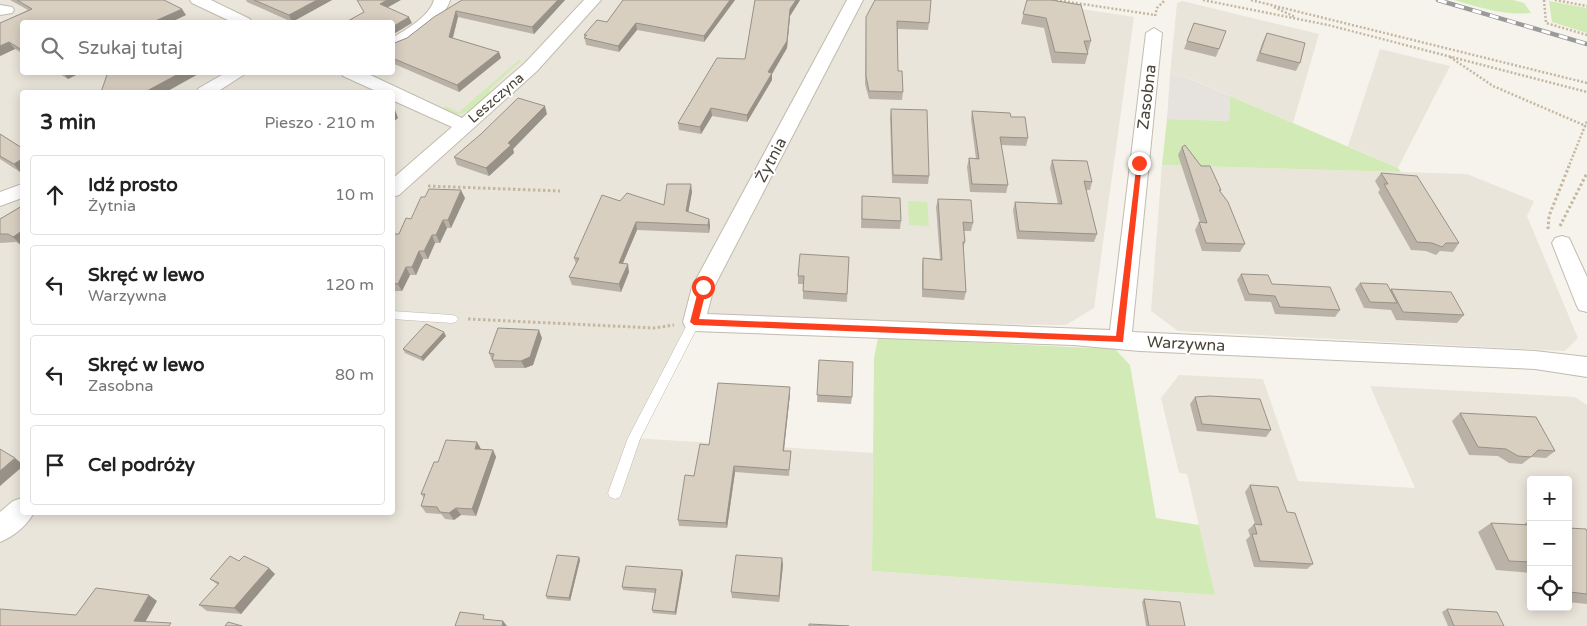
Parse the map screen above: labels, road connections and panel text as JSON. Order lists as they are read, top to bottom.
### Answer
{
  "streets": {
    "street": [
      "Zasobna",
      "Leszczyna",
      "Żytnia",
      "Warzywna"
    ]
  },
  "crossings": [
    ["Zasobna", "Warzywna"],
    ["Żytnia", "Warzywna"]
  ],
  "page": {
    "search": "Szukaj tutaj",
    "heading": ["3 min", "Pieszo · 210 m"],
    "list": [
      ["Idź prosto", "Żytnia", "10 m"],
      ["Skręć w lewo", "Warzywna", "120 m"],
      ["Skręć w lewo", "Zasobna", "80 m"],
      "Cel podróży"
    ],
    "map_buttons": ["+", "−"]
  }
}
